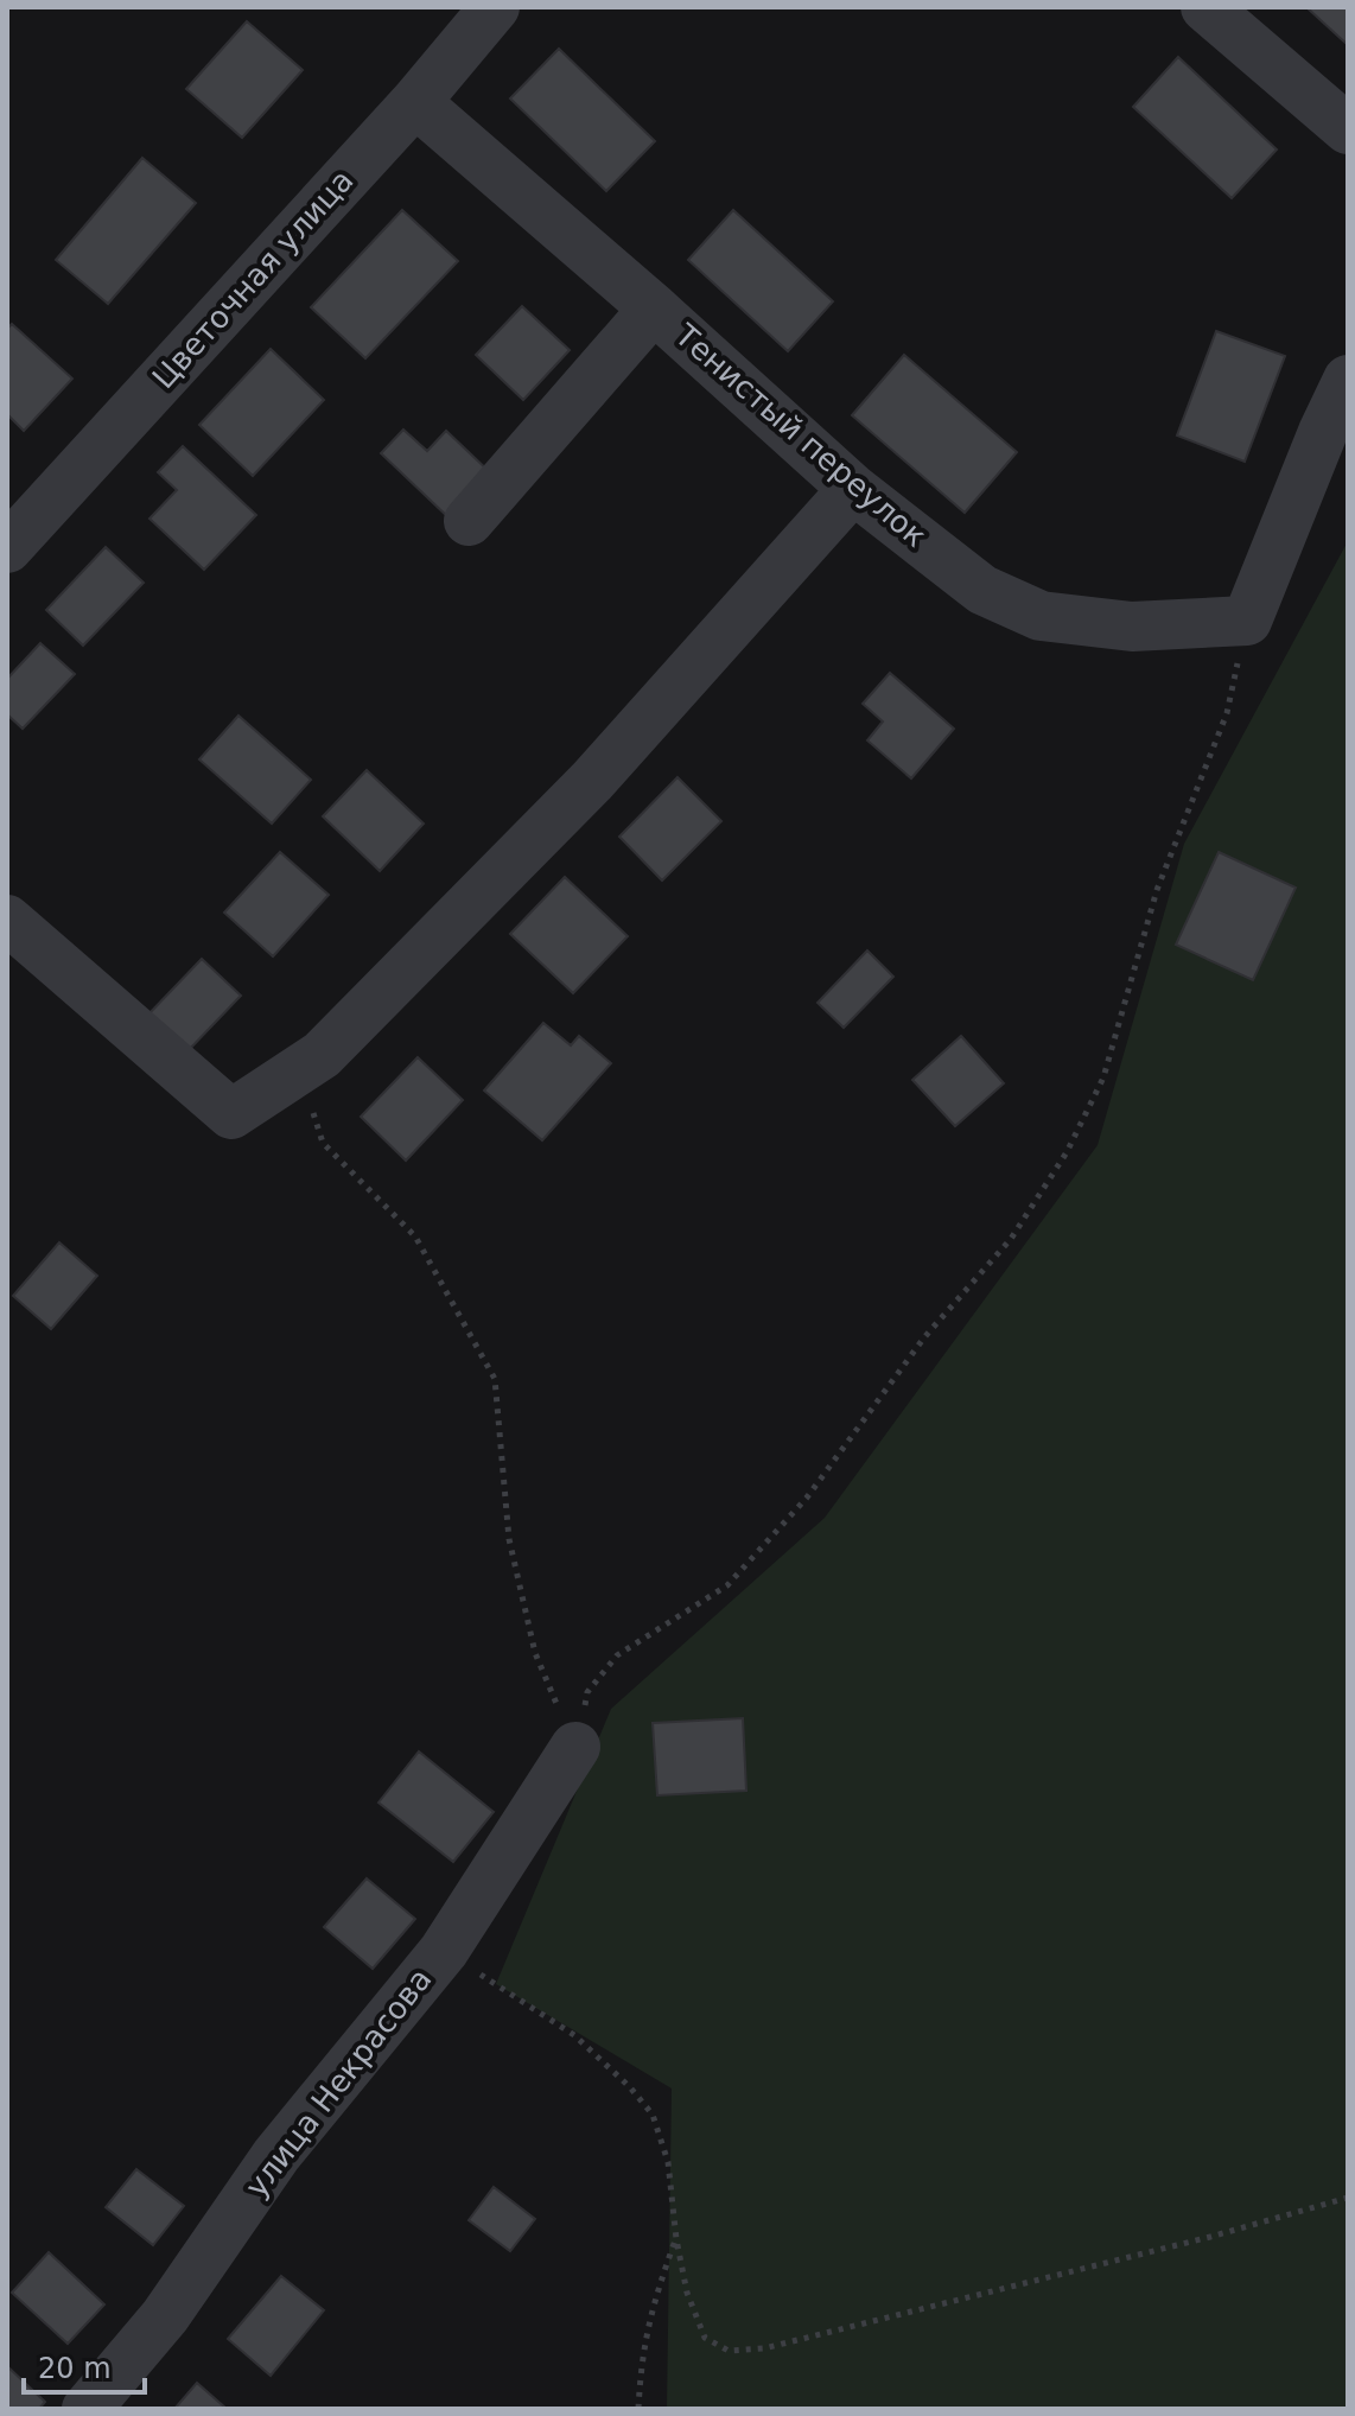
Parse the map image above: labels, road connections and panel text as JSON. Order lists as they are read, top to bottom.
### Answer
{
  "streets": {
    "street": ["Цветочная улица", "Тенистый переулок", "улица Некрасова"]
  },
  "crossings": [
    ["Цветочная улица", "Тенистый переулок"]
  ],
  "scale_bar": "20 m"
}
